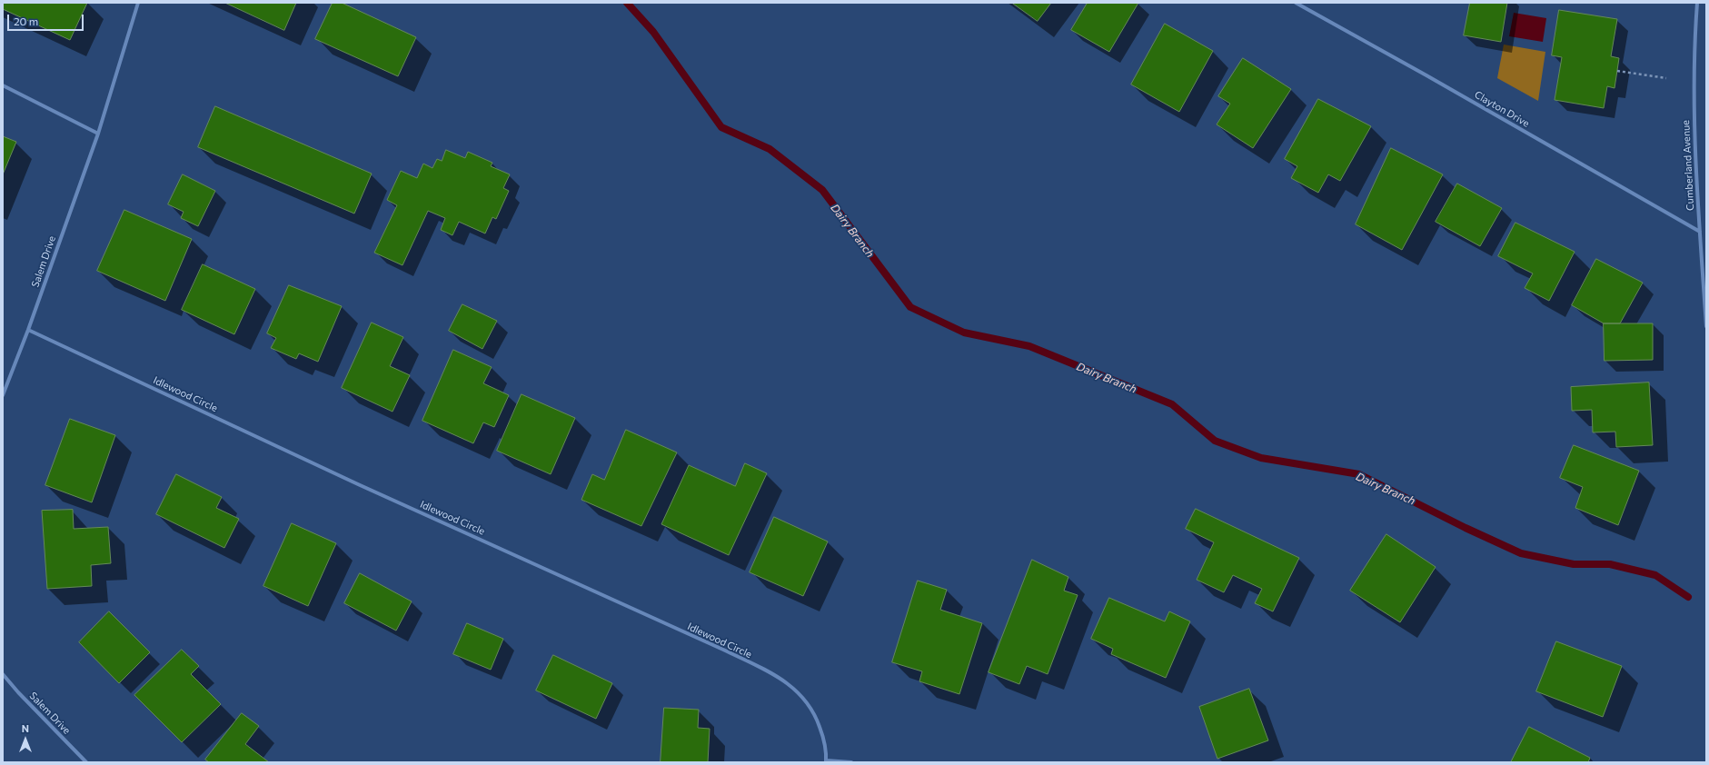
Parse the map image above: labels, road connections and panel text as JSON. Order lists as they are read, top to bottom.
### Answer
{
  "streets": {
    "street": [
      "Clayton Drive",
      "Cumberland Avenue",
      "Salem Drive",
      "Idlewood Circle"
    ]
  },
  "crossings": [
    ["Clayton Drive", "Cumberland Avenue"],
    ["Salem Drive", "Idlewood Circle"]
  ],
  "water": ["Dairy Branch"],
  "scale_bar": "20 m",
  "north": "top"
}
